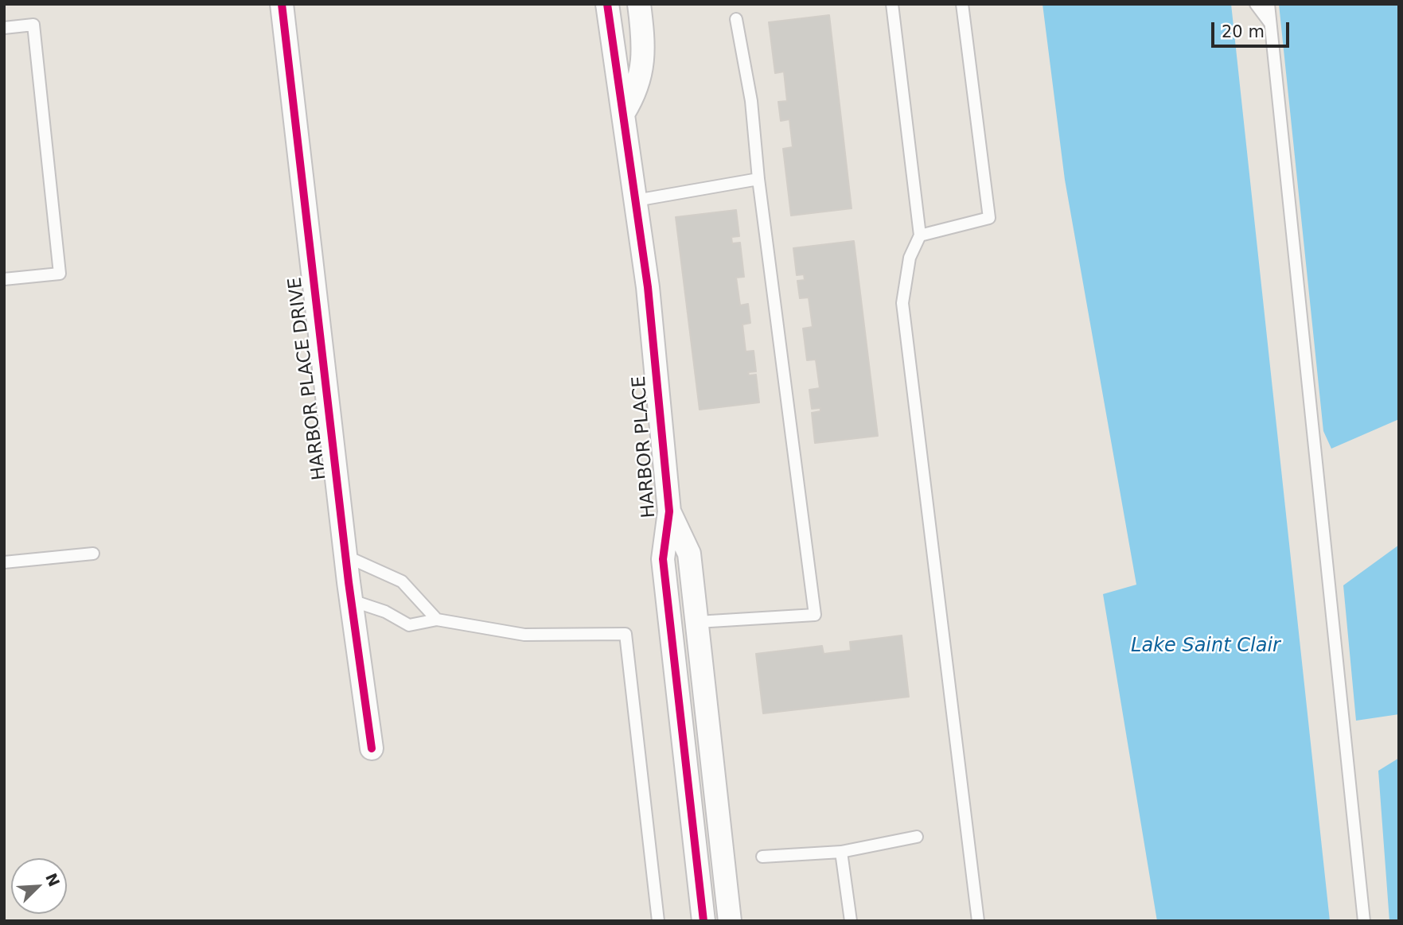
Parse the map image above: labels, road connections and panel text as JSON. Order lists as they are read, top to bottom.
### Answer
{
  "streets": {
    "street": ["HARBOR PLACE DRIVE", "HARBOR PLACE"]
  },
  "water": ["Lake Saint Clair"],
  "scale_bar": "20 m",
  "north": "top right"
}
